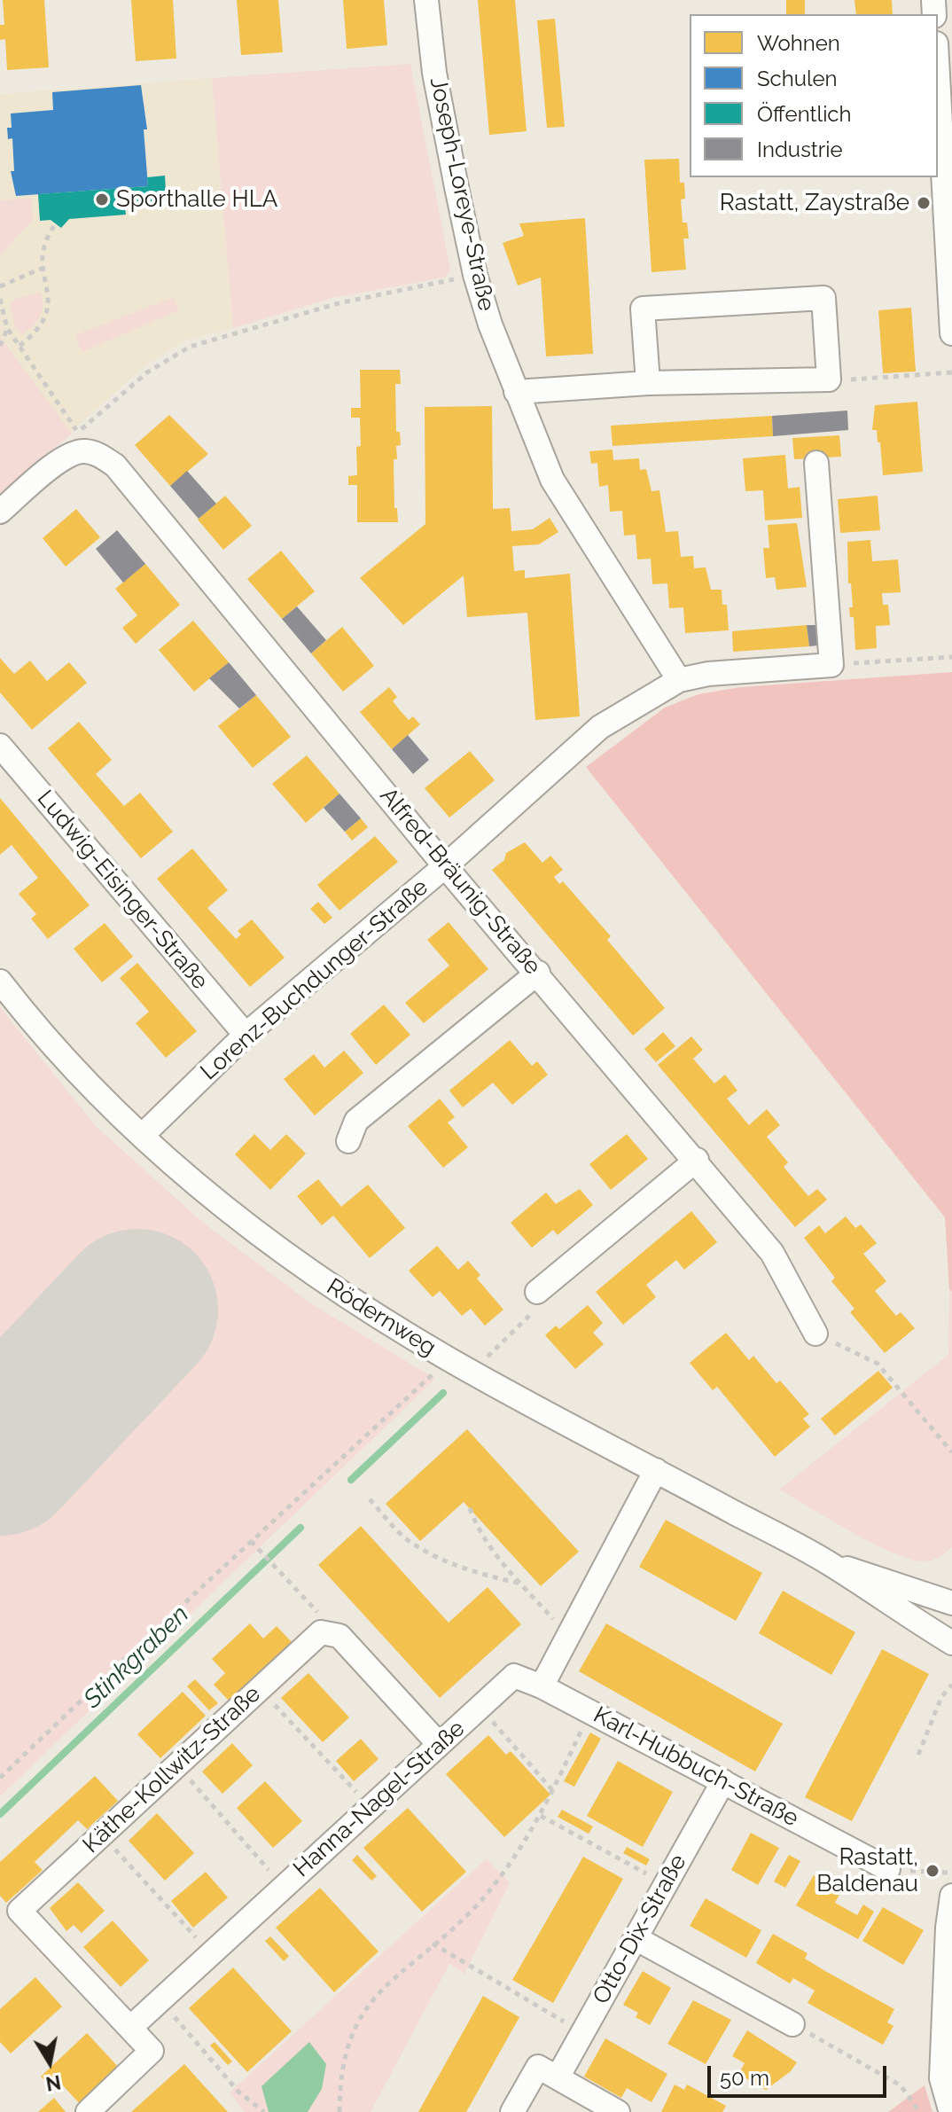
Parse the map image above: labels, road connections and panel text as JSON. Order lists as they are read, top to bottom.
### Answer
{
  "streets": {
    "street": [
      "Joseph-Loreye-Straße",
      "Alfred-Bräunig-Straße",
      "Ludwig-Eisinger-Straße",
      "Lorenz-Buchdunger-Straße",
      "Rödernweg",
      "Karl-Hubbuch-Straße",
      "Käthe-Kollwitz-Straße",
      "Hanna-Nagel-Straße",
      "Otto-Dix-Straße"
    ]
  },
  "crossings": [
    ["Joseph-Loreye-Straße", "Lorenz-Buchdunger-Straße"],
    ["Alfred-Bräunig-Straße", "Lorenz-Buchdunger-Straße"],
    ["Ludwig-Eisinger-Straße", "Lorenz-Buchdunger-Straße"],
    ["Lorenz-Buchdunger-Straße", "Rödernweg"],
    ["Karl-Hubbuch-Straße", "Hanna-Nagel-Straße"],
    ["Karl-Hubbuch-Straße", "Otto-Dix-Straße"],
    ["Käthe-Kollwitz-Straße", "Hanna-Nagel-Straße"]
  ],
  "water": ["Stinkgraben"],
  "places": ["Sporthalle HLA", "Rastatt, Zaystraße", "Rastatt, Baldenau"],
  "legend": [
    "Wohnen",
    "Schulen",
    "Öffentlich",
    "Industrie"
  ],
  "scale_bar": "50 m",
  "north": "bottom"
}
